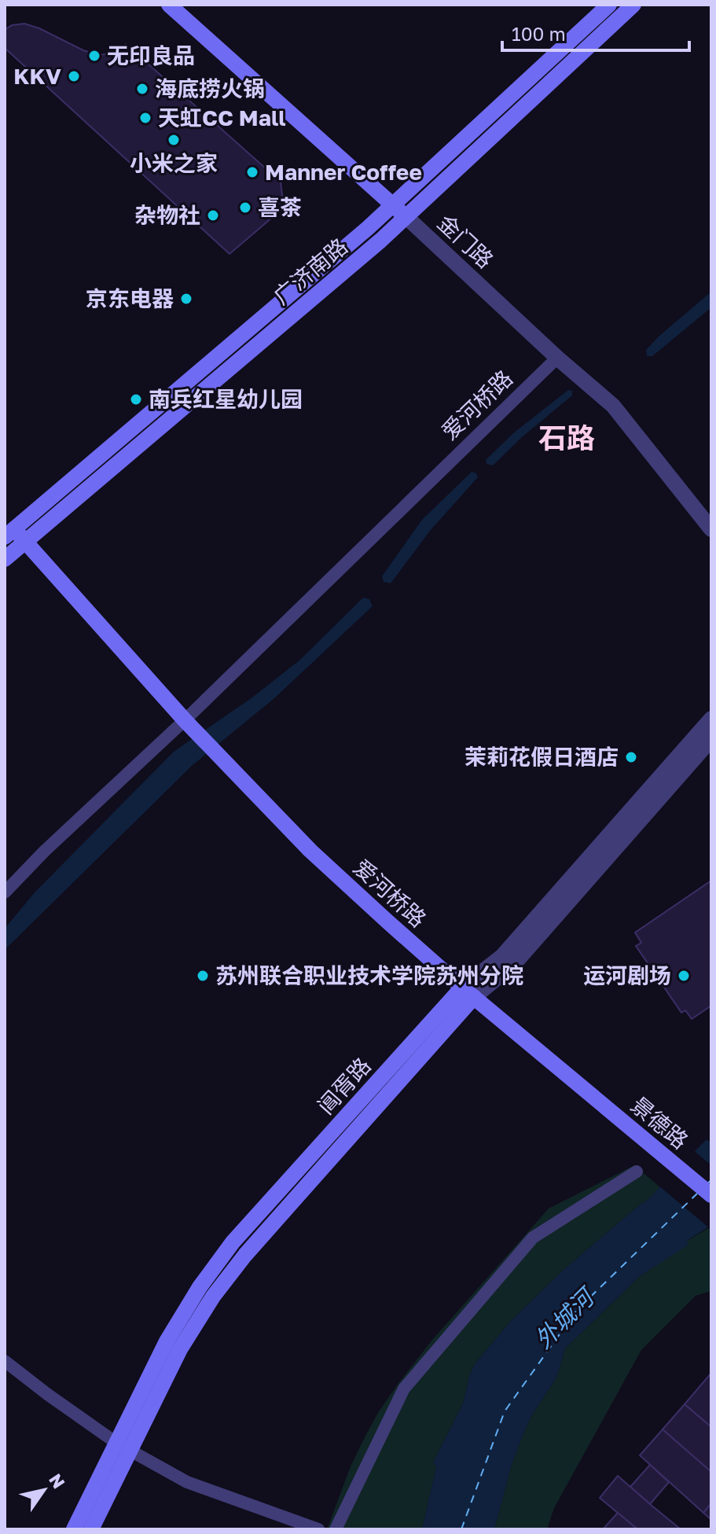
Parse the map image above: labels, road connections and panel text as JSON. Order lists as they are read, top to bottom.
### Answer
{
  "streets": {
    "main road": [
      "金门路",
      "广济南路",
      "爱河桥路",
      "阊胥路",
      "景德路"
    ]
  },
  "crossings": [
    ["金门路", "广济南路"],
    ["金门路", "爱河桥路"],
    ["广济南路", "爱河桥路"],
    ["爱河桥路", "阊胥路"],
    ["爱河桥路", "景德路"]
  ],
  "districts": ["石路"],
  "water": ["外城河"],
  "places": [
    "无印良品",
    "KKV",
    "海底捞火锅",
    "天虹CC Mall",
    "小米之家",
    "Manner Coffee",
    "喜茶",
    "杂物社",
    "京东电器",
    "南兵红星幼儿园",
    "茉莉花假日酒店",
    "苏州联合职业技术学院苏州分院",
    "运河剧场"
  ],
  "scale_bar": "100 m",
  "north": "top right"
}
